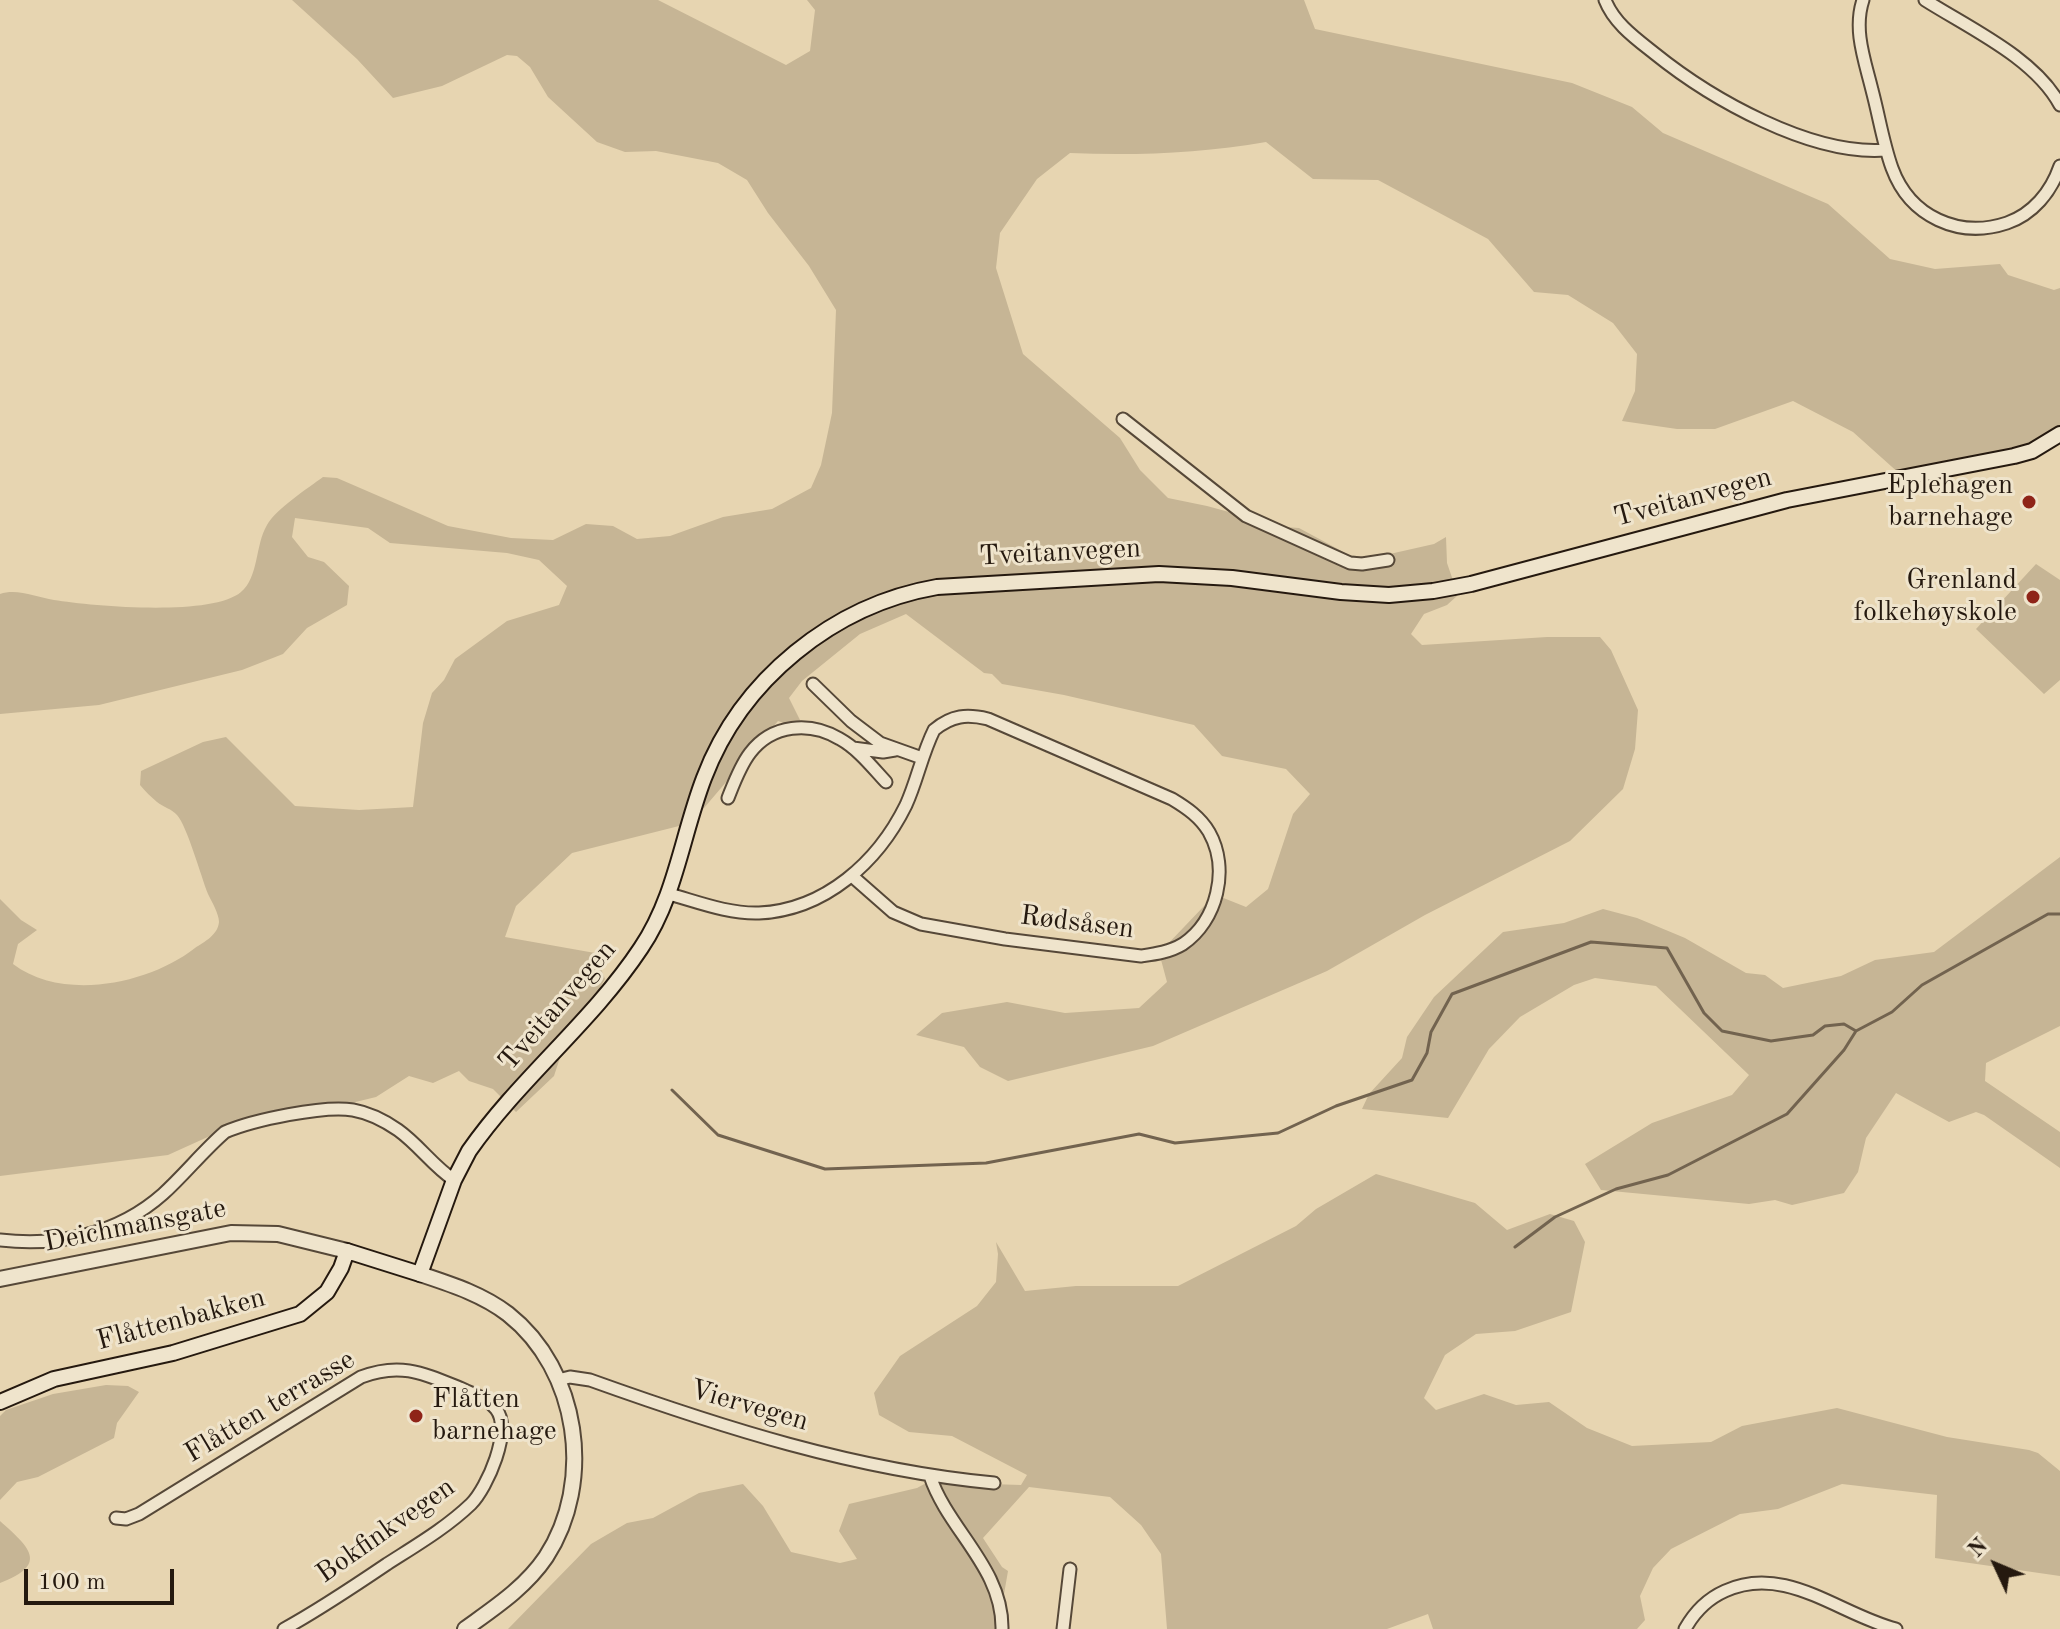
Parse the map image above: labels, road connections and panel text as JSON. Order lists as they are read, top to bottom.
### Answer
{
  "streets": {
    "main road": ["Tveitanvegen", "Deichmansgate", "Flåttenbakken"],
    "street": [
      "Rødsåsen",
      "Viervegen",
      "Flåtten terrasse",
      "Bokfinkvegen"
    ]
  },
  "crossings": [
    ["Tveitanvegen", "Rødsåsen"],
    ["Tveitanvegen", "Deichmansgate"],
    ["Deichmansgate", "Flåttenbakken"],
    ["Deichmansgate", "Viervegen"],
    ["Flåtten terrasse", "Bokfinkvegen"]
  ],
  "places": ["Eplehagen barnehage", "Grenland folkehøyskole", "Flåtten barnehage"],
  "scale_bar": "100 m",
  "north": "top left"
}
